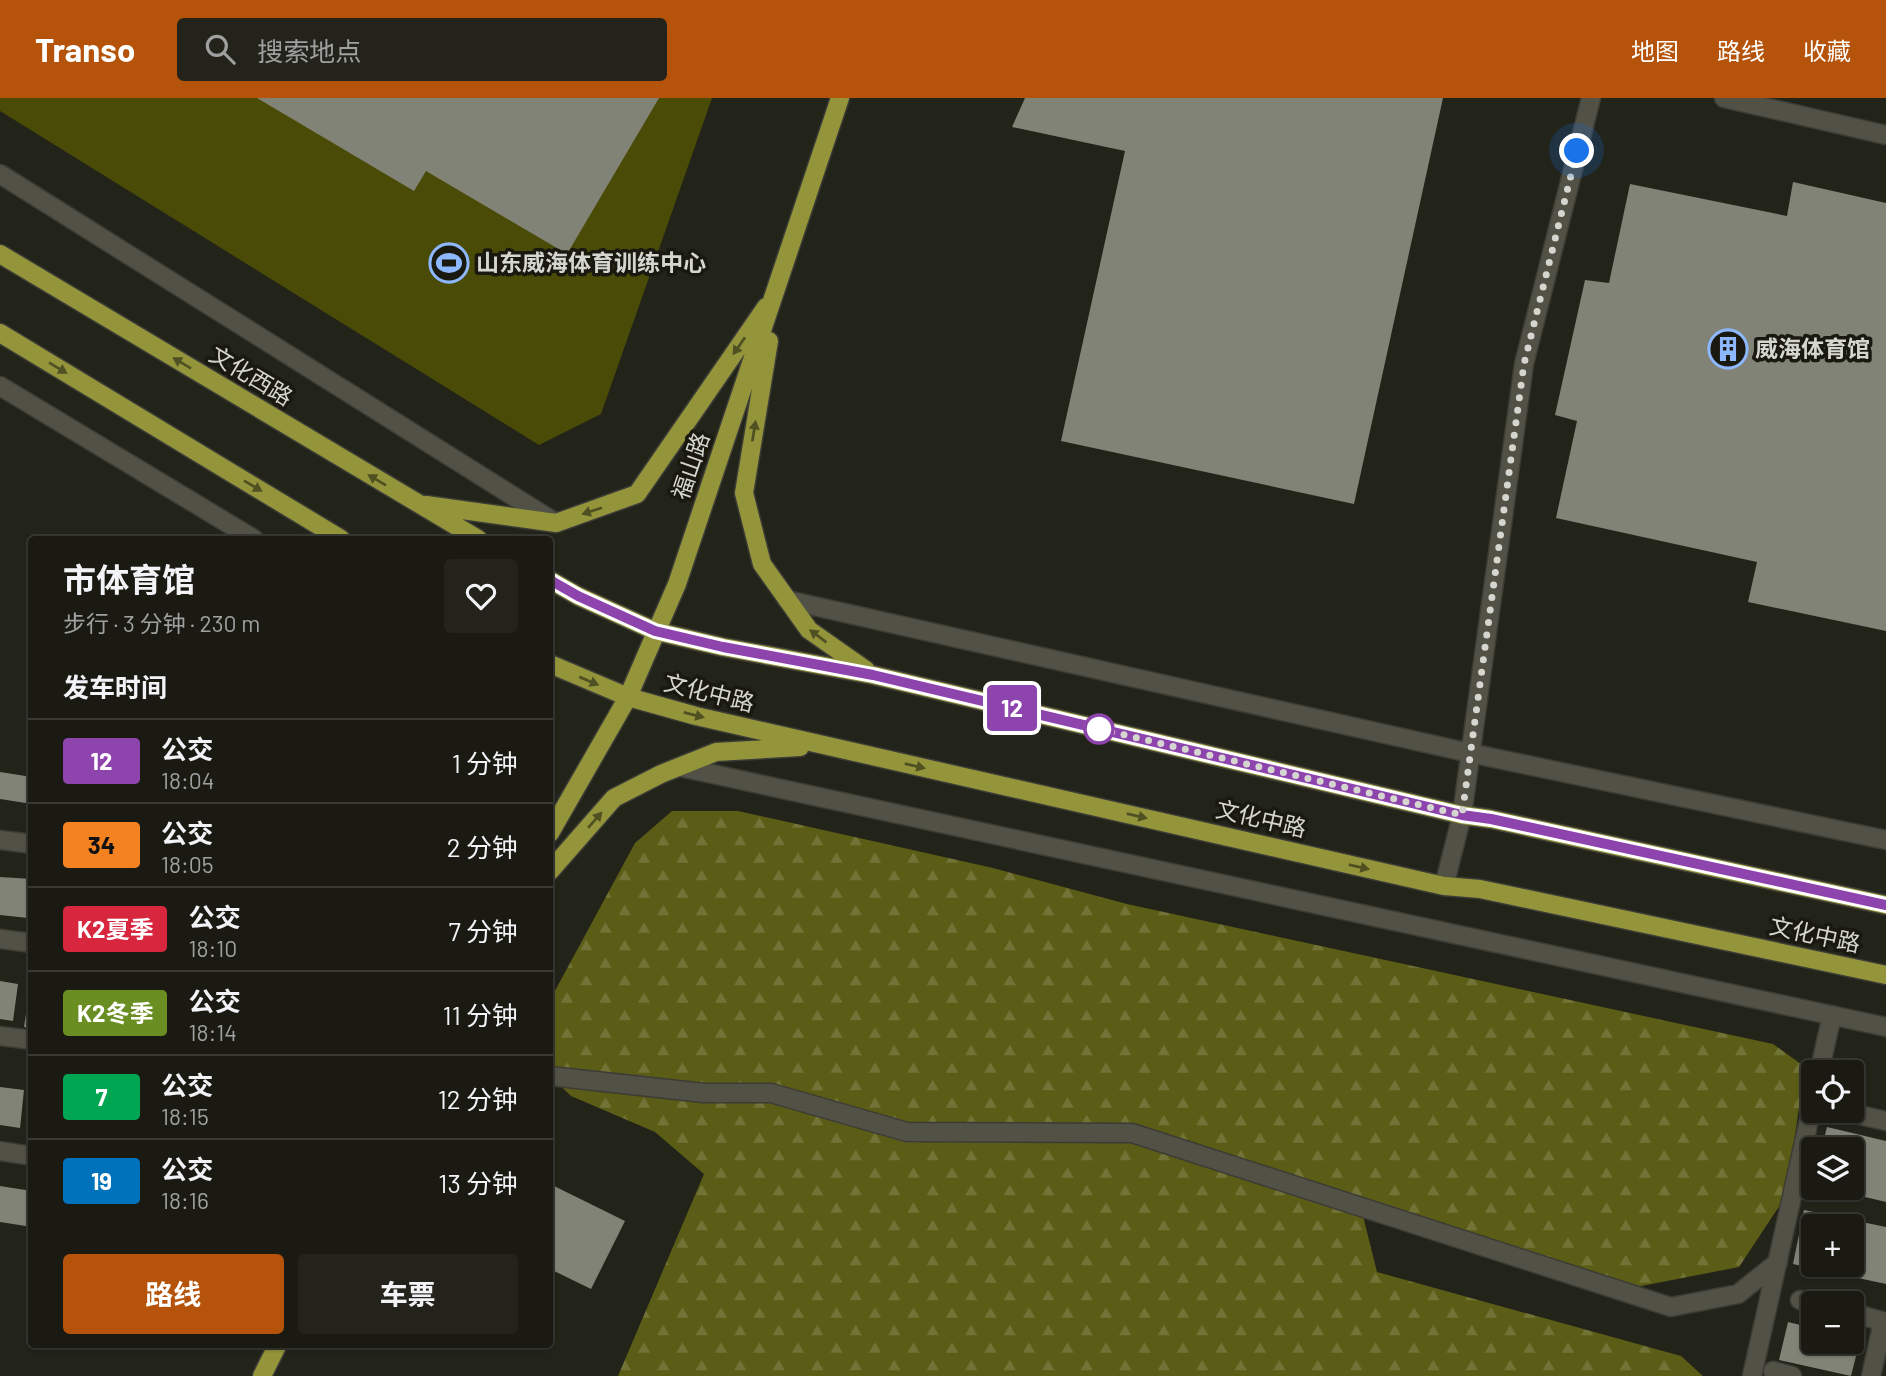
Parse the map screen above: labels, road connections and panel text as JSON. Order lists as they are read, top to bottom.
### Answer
{
  "streets": {
    "main road": ["文化西路", "福山路", "文化中路"]
  },
  "crossings": [
    ["福山路", "文化中路"]
  ],
  "places": {
    "sports": ["山东威海体育训练中心"],
    "building": ["威海体育馆"]
  },
  "lines": ["bus line 12"],
  "page": {
    "header": "Transo",
    "search": "搜索地点",
    "nav": ["地图", "路线", "收藏"],
    "on_map": "12",
    "heading": [
      ["市体育馆", "步行 · 3 分钟 · 230 m"],
      "发车时间"
    ],
    "list": [
      {
        "mark": "12",
        "name": "公交",
        "note": "18:04",
        "value": "1 分钟"
      },
      {
        "mark": "34",
        "name": "公交",
        "note": "18:05",
        "value": "2 分钟"
      },
      {
        "mark": "K2夏季",
        "name": "公交",
        "note": "18:10",
        "value": "7 分钟"
      },
      {
        "mark": "K2冬季",
        "name": "公交",
        "note": "18:14",
        "value": "11 分钟"
      },
      {
        "mark": "7",
        "name": "公交",
        "note": "18:15",
        "value": "12 分钟"
      },
      {
        "mark": "19",
        "name": "公交",
        "note": "18:16",
        "value": "13 分钟"
      }
    ],
    "map_buttons": ["+", "−"],
    "buttons": ["路线", "车票"]
  }
}
